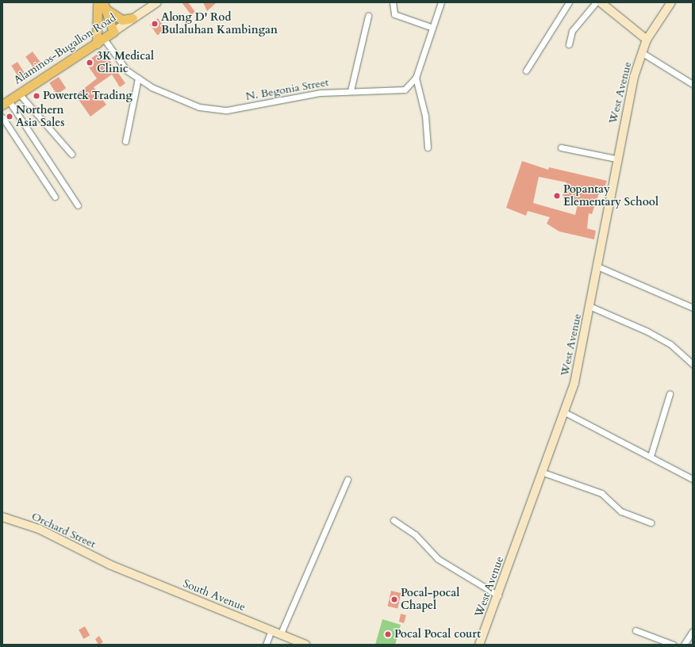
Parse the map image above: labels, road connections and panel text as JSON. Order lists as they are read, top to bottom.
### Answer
{
  "streets": {
    "main road": ["Alaminos-Bugallon Road"],
    "street": [
      "N. Begonia Street",
      "West Avenue",
      "Orchard Street",
      "South Avenue"
    ]
  },
  "crossings": [
    ["Alaminos-Bugallon Road", "N. Begonia Street"],
    ["Orchard Street", "South Avenue"]
  ],
  "places": [
    "Along D' Rod Bulaluhan Kambingan",
    "3K Medical Clinic",
    "Powertek Trading",
    "Northern Asia Sales",
    "Popantay Elementary School",
    "Pocal-pocal Chapel",
    "Pocal Pocal court"
  ]
}
